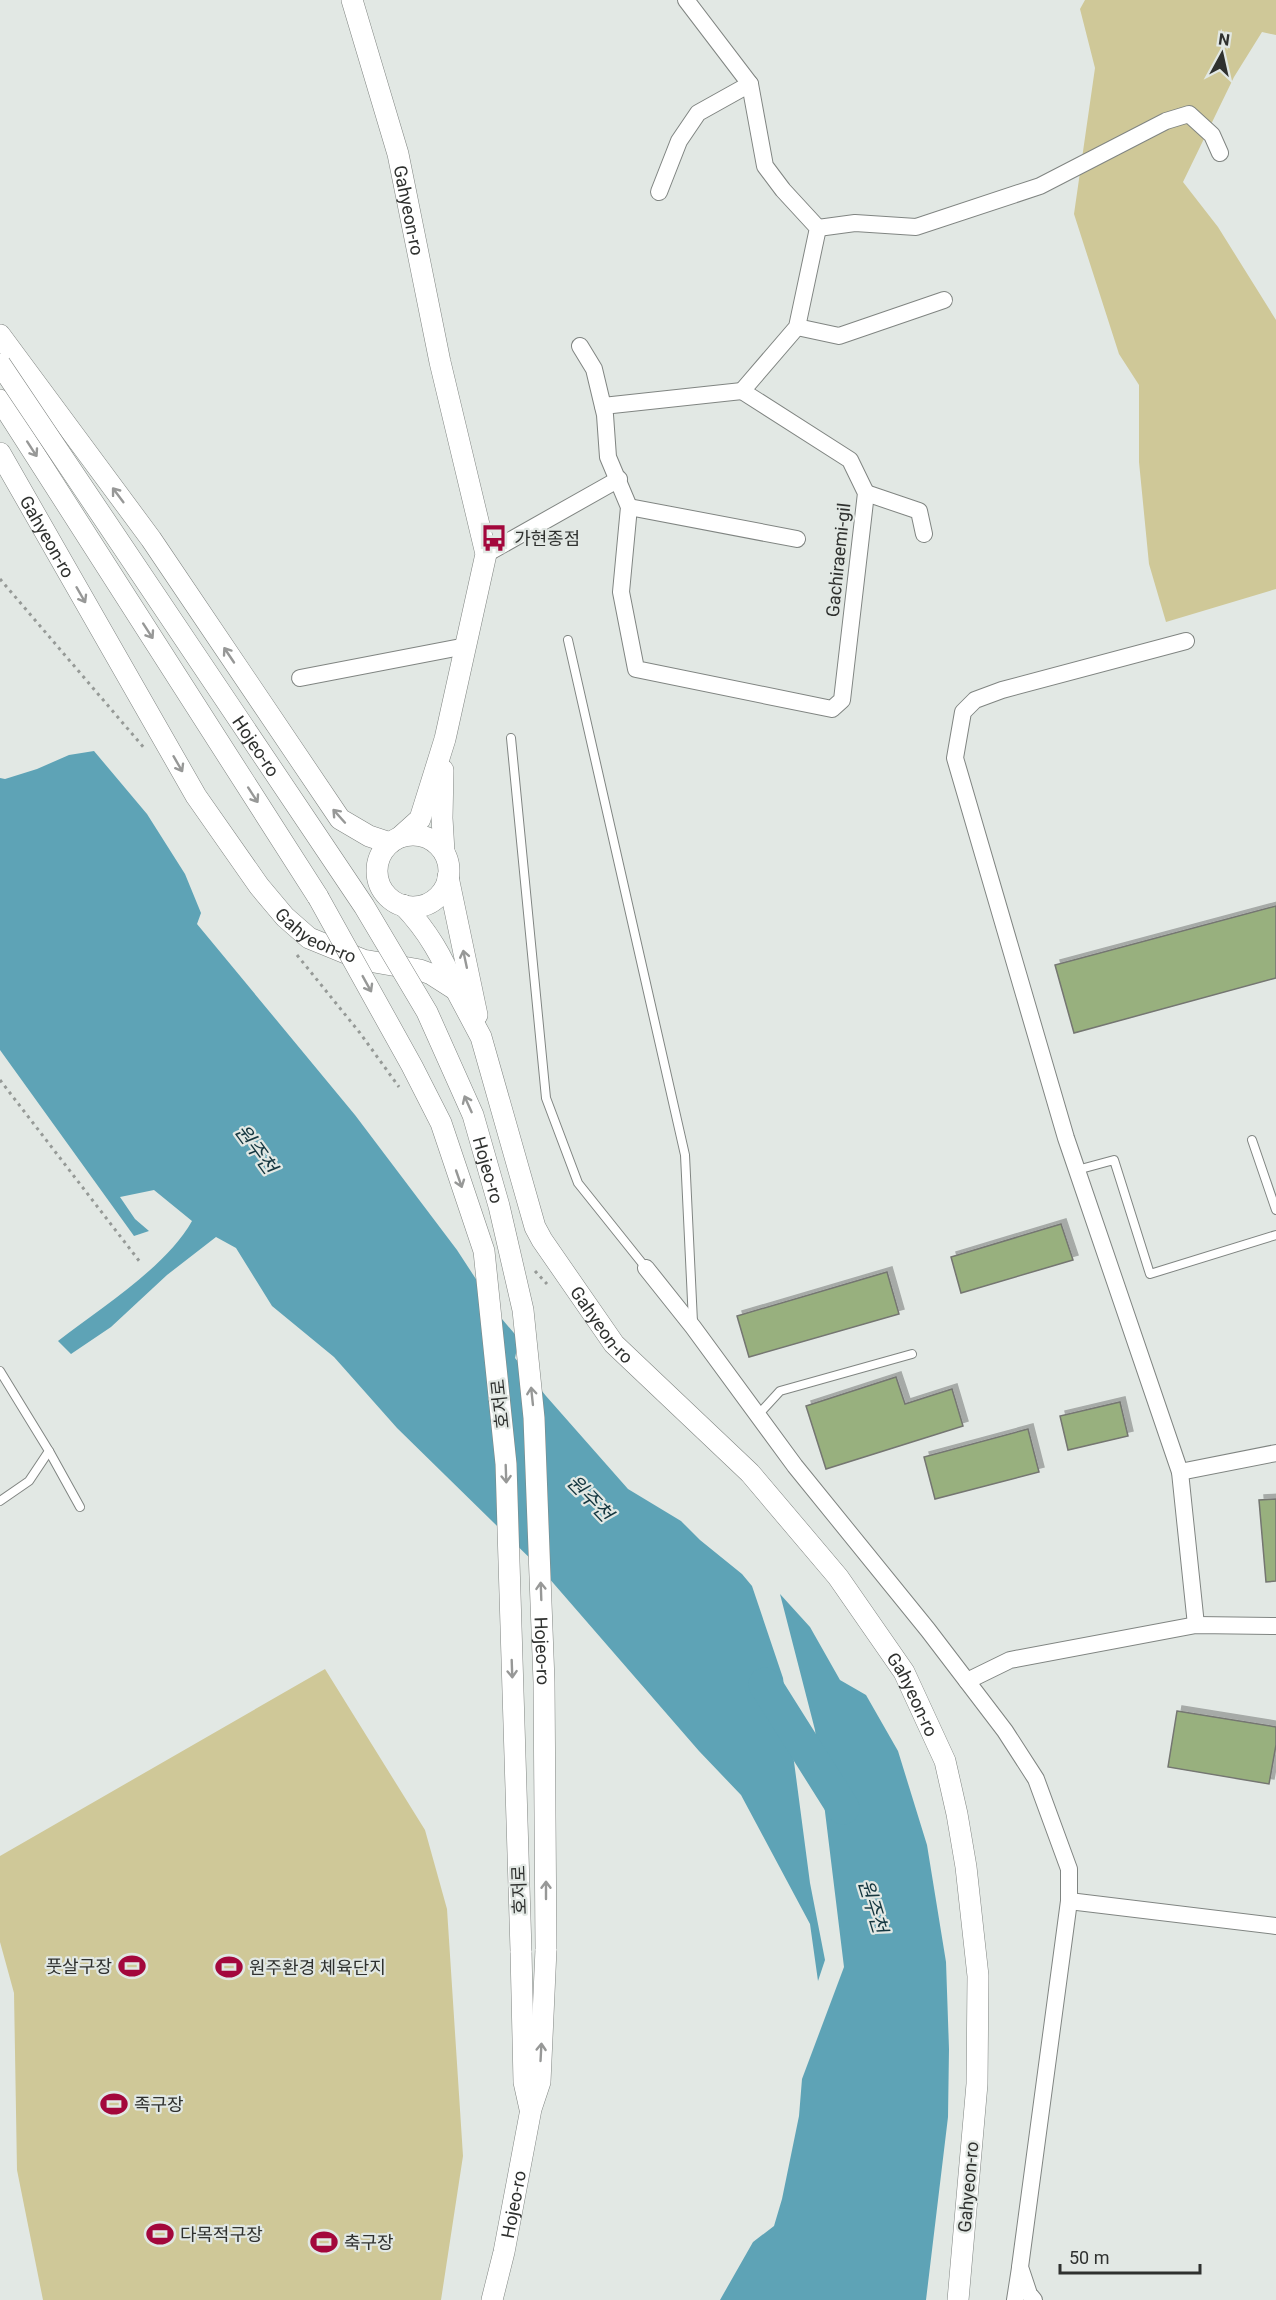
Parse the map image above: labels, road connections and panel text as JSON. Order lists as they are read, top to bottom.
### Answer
{
  "streets": {
    "street": [
      "Gahyeon-ro",
      "Gachiraemi-gil",
      "Hojeo-ro",
      "호저로"
    ]
  },
  "crossings": [
    ["Hojeo-ro", "호저로"]
  ],
  "water": ["원주천"],
  "places": {
    "bus stop": ["가현종점"],
    "sports": [
      "풋살구장",
      "원주환경 체육단지",
      "족구장",
      "다목적구장",
      "축구장"
    ]
  },
  "scale_bar": "50 m",
  "north": "top"
}
